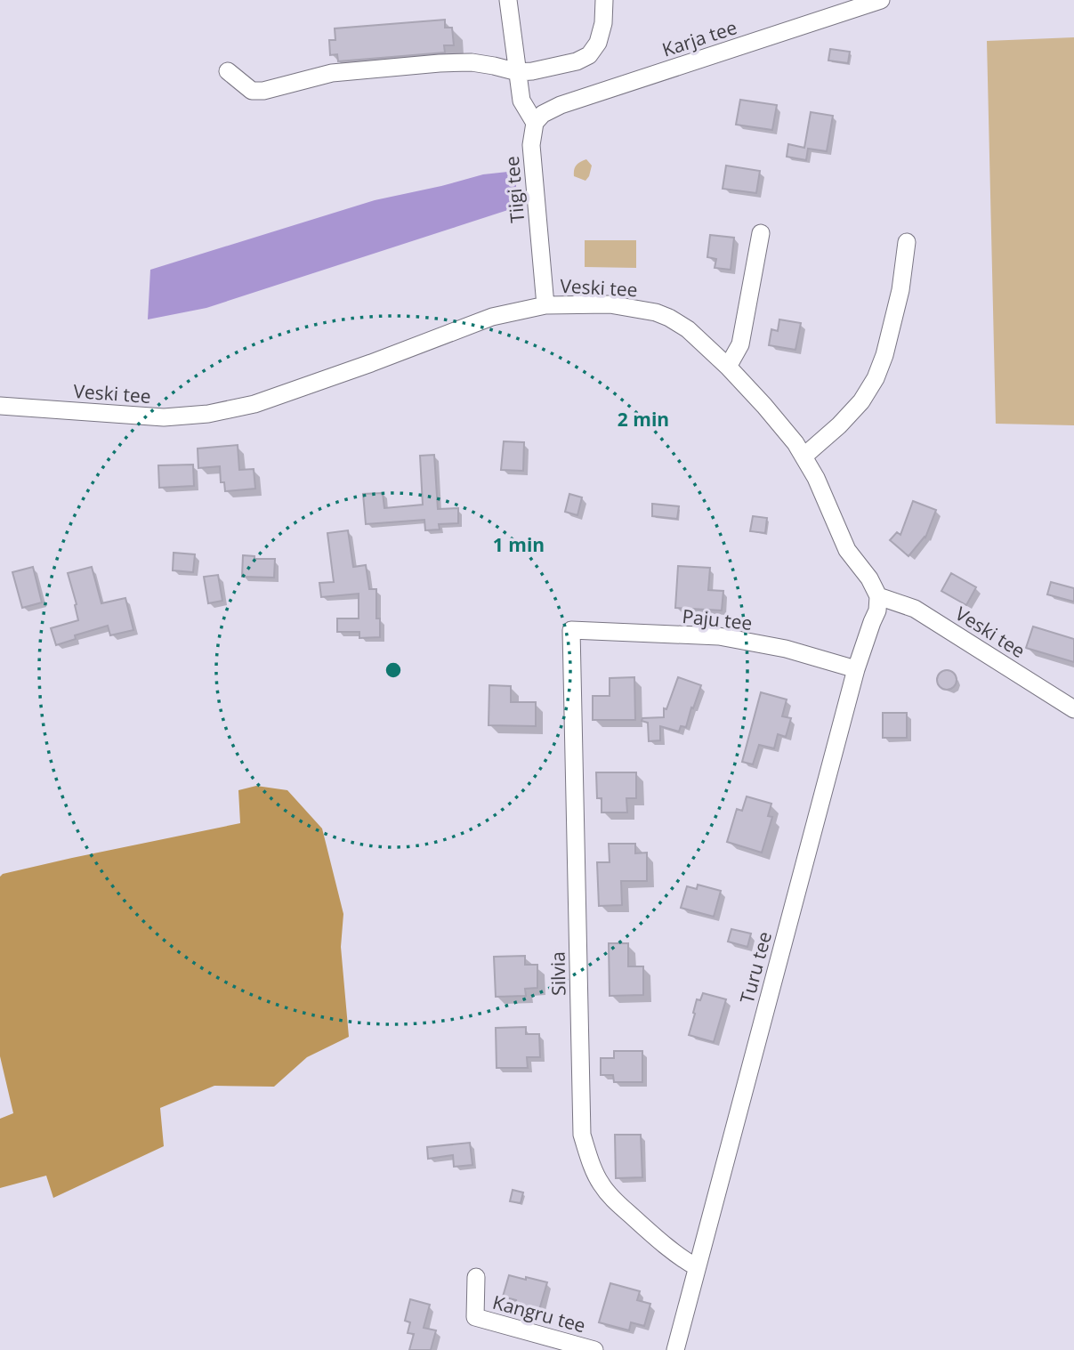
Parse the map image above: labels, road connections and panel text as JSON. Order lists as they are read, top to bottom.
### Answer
{
  "streets": {
    "street": [
      "Karja tee",
      "Tiigi tee",
      "Veski tee",
      "Paju tee",
      "Turu tee",
      "Silvia",
      "Kangru tee"
    ]
  },
  "crossings": [
    ["Karja tee", "Tiigi tee"],
    ["Tiigi tee", "Veski tee"],
    ["Veski tee", "Turu tee"],
    ["Paju tee", "Turu tee"],
    ["Paju tee", "Silvia"],
    ["Turu tee", "Silvia"]
  ],
  "rings": ["2 min", "1 min"]
}
